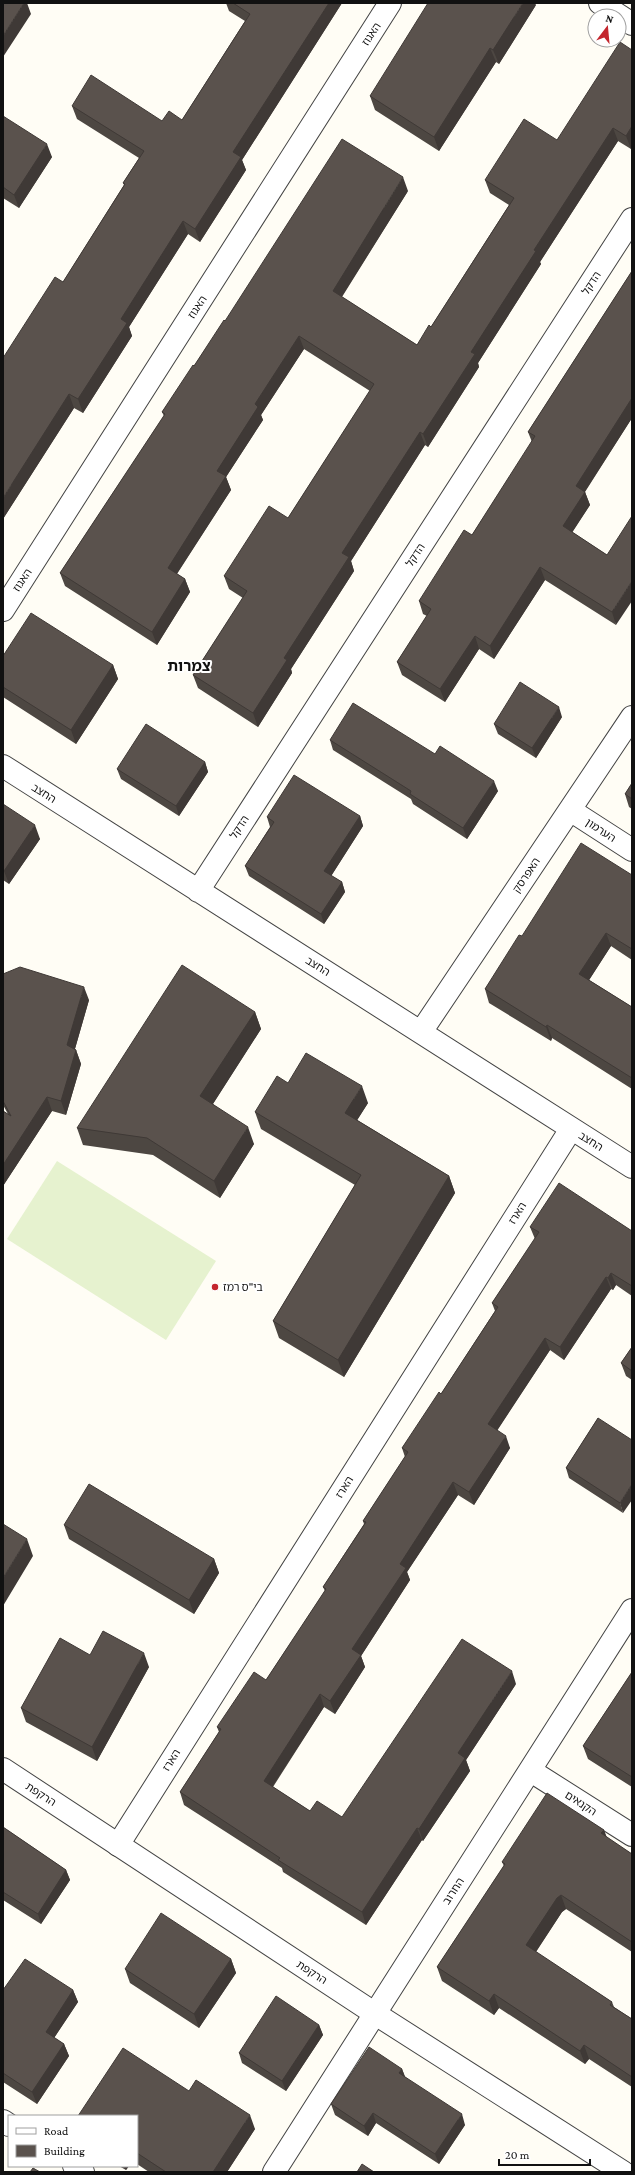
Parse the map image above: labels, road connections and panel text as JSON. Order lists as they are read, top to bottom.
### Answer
{
  "streets": {
    "street": [
      "האגוז",
      "הדקל",
      "החצב",
      "הערמון",
      "האפרסק",
      "הארז",
      "הרקפת",
      "הקנאים",
      "החרוב"
    ]
  },
  "crossings": [
    ["הדקל", "החצב"],
    ["החצב", "האפרסק"],
    ["החצב", "הארז"],
    ["הערמון", "האפרסק"],
    ["הארז", "הרקפת"],
    ["הרקפת", "החרוב"],
    ["הקנאים", "החרוב"]
  ],
  "districts": ["צמרות"],
  "places": ["בי\"ס רמז"],
  "legend": ["Road", "Building"],
  "scale_bar": "20 m",
  "north": "top"
}
